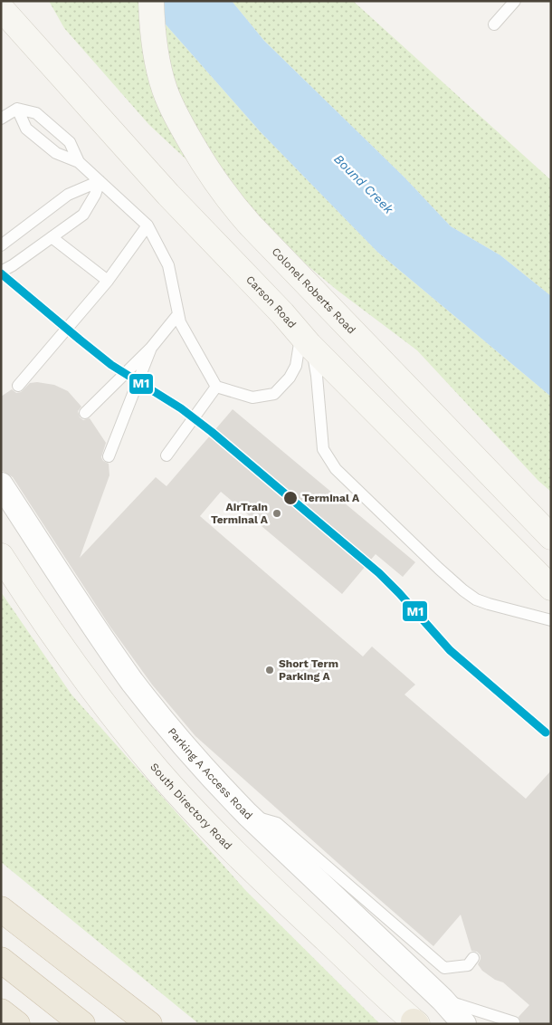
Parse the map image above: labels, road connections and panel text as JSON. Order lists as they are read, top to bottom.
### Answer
{
  "streets": {
    "street": [
      "Colonel Roberts Road",
      "Carson Road",
      "Parking A Access Road",
      "South Directory Road"
    ]
  },
  "water": ["Bound Creek"],
  "places": ["Terminal A", "AirTrain Terminal A", "Short Term Parking A"],
  "lines": ["transit line M1"]
}
